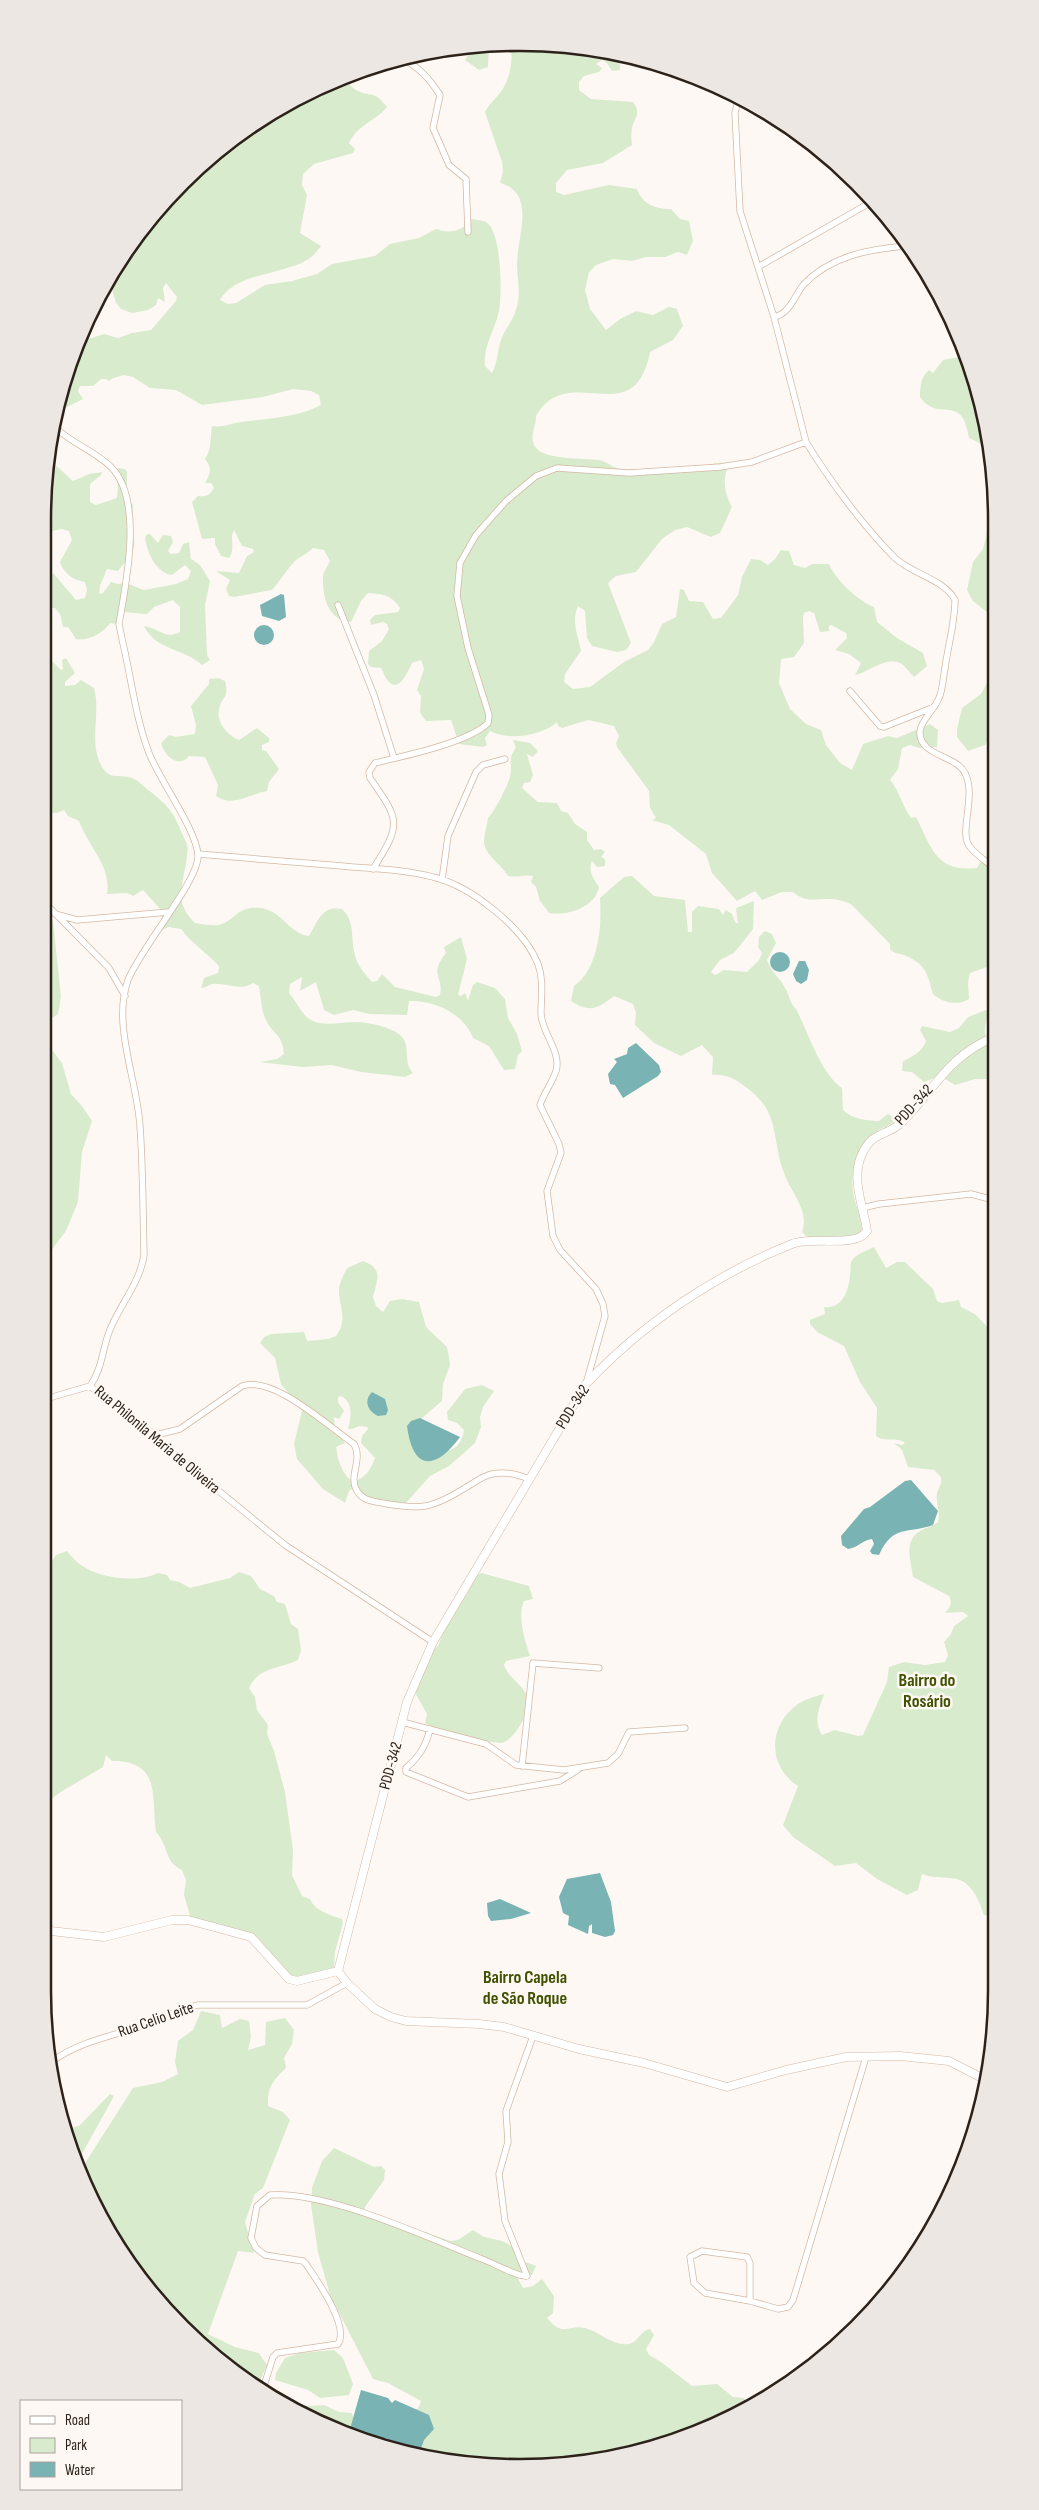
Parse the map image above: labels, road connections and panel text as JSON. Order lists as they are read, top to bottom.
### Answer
{
  "streets": {
    "street": ["PDD-342", "Rua Philonila Maria de Oliveira", "Rua Celio Leite"]
  },
  "crossings": [
    ["PDD-342", "Rua Philonila Maria de Oliveira"]
  ],
  "districts": ["Bairro do Rosário", "Bairro Capela de São Roque"],
  "legend": ["Road", "Park", "Water"]
}
